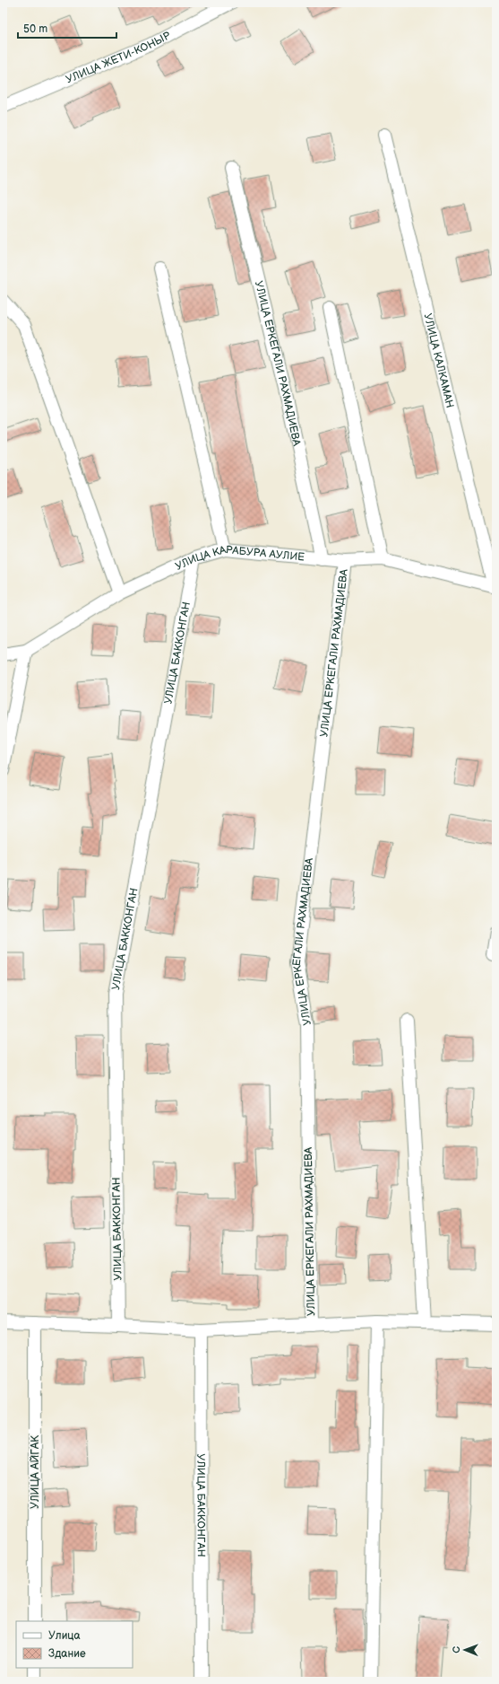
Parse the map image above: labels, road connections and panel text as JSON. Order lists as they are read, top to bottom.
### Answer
{
  "streets": {
    "street": [
      "УЛИЦА ЖЕТИ-КОНЫР",
      "УЛИЦА КАЛКАМАН",
      "УЛИЦА ЕРКЕГАЛИ РАХМАДИЕВА",
      "УЛИЦА КАРАБУРА АУЛИЕ",
      "УЛИЦА БАККОНГАН",
      "УЛИЦА АЙГАК"
    ]
  },
  "crossings": [
    ["УЛИЦА КАЛКАМАН", "УЛИЦА КАРАБУРА АУЛИЕ"],
    ["УЛИЦА ЕРКЕГАЛИ РАХМАДИЕВА", "УЛИЦА КАРАБУРА АУЛИЕ"],
    ["УЛИЦА КАРАБУРА АУЛИЕ", "УЛИЦА БАККОНГАН"]
  ],
  "legend": ["Улица", "Здание"],
  "scale_bar": "50 m",
  "north": "left"
}
